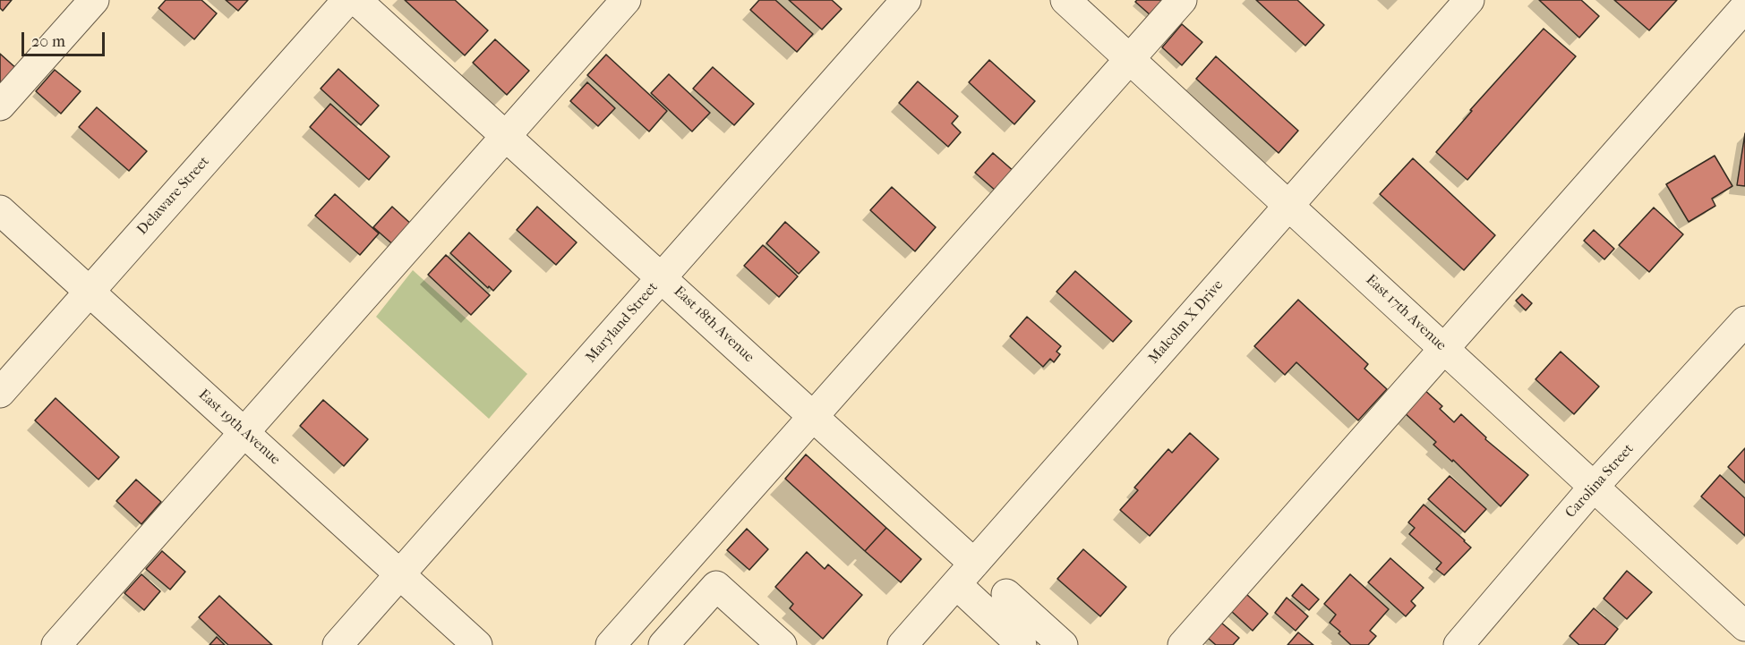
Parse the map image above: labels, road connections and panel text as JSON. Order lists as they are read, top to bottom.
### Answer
{
  "streets": {
    "street": [
      "Delaware Street",
      "East 17th Avenue",
      "Malcolm X Drive",
      "Maryland Street",
      "East 18th Avenue",
      "East 19th Avenue",
      "Carolina Street"
    ]
  },
  "crossings": [
    ["Delaware Street", "East 19th Avenue"],
    ["East 17th Avenue", "Malcolm X Drive"],
    ["East 17th Avenue", "Carolina Street"],
    ["Malcolm X Drive", "East 18th Avenue"],
    ["Maryland Street", "East 18th Avenue"],
    ["Maryland Street", "East 19th Avenue"]
  ],
  "scale_bar": "20 m"
}
